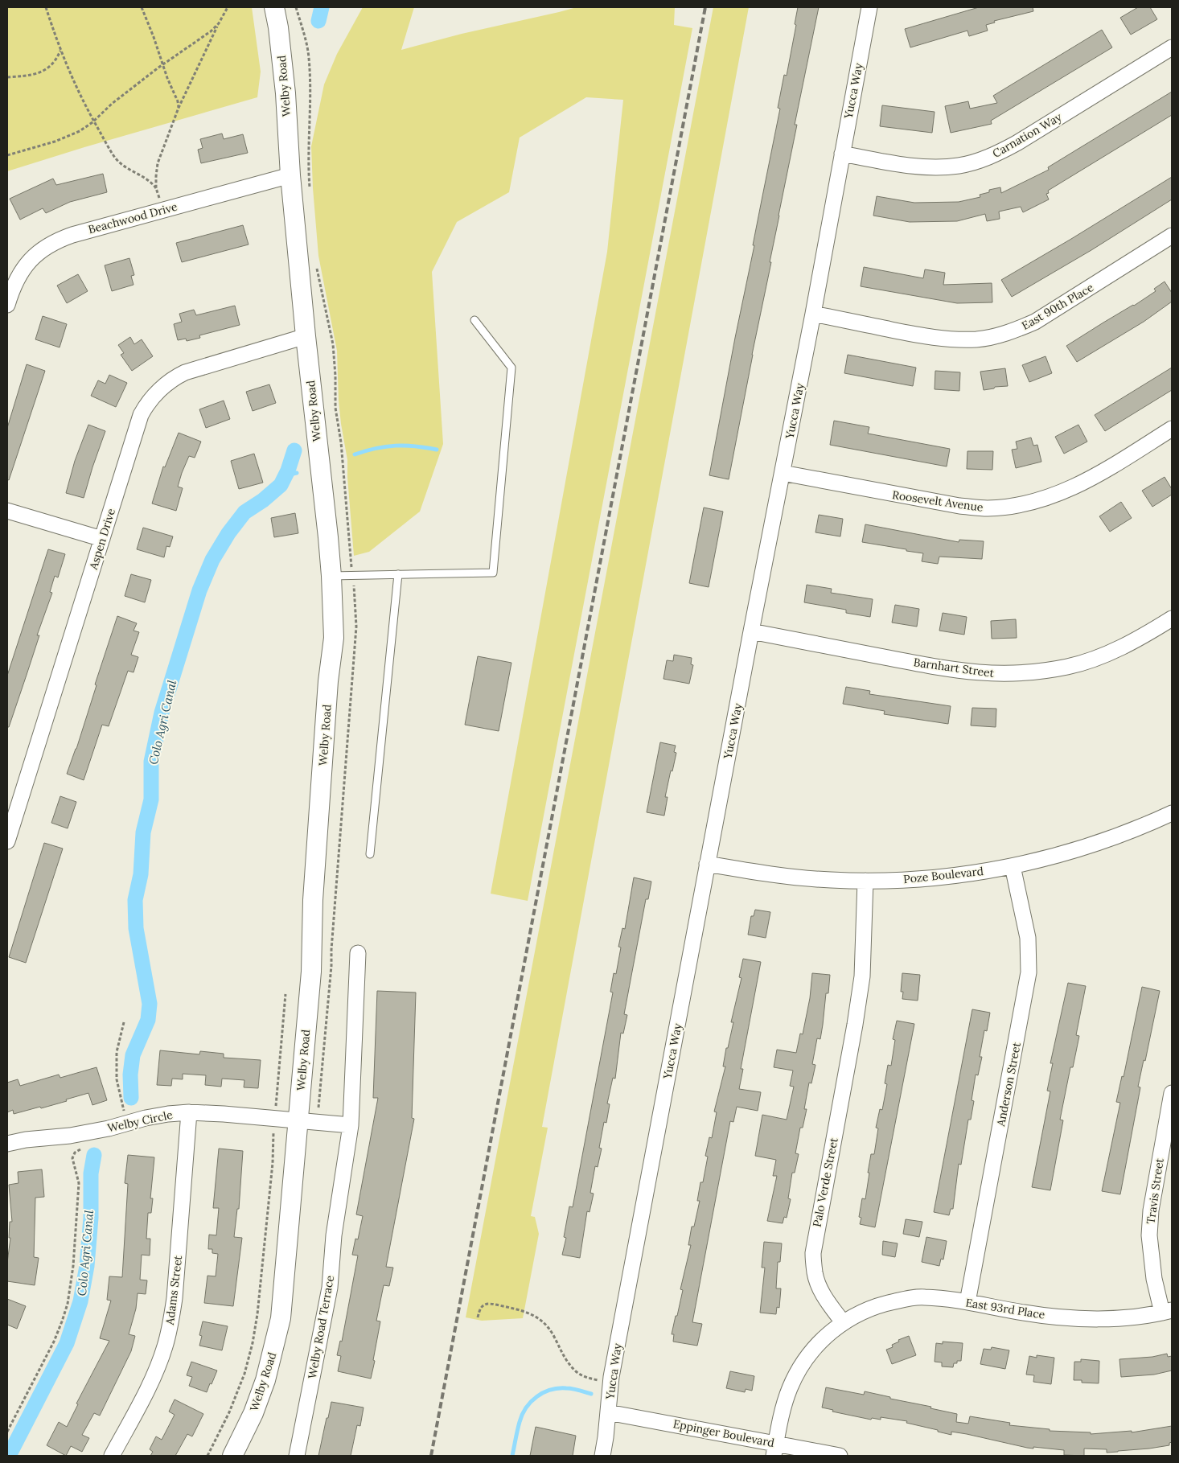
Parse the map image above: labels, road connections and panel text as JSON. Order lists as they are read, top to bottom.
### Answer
{
  "streets": {
    "street": [
      "Welby Road",
      "Yucca Way",
      "Carnation Way",
      "Beachwood Drive",
      "East 90th Place",
      "Roosevelt Avenue",
      "Aspen Drive",
      "Barnhart Street",
      "Poze Boulevard",
      "Anderson Street",
      "Welby Circle",
      "Palo Verde Street",
      "Travis Street",
      "Adams Street",
      "East 93rd Place",
      "Welby Road Terrace",
      "Eppinger Boulevard"
    ]
  },
  "crossings": [
    ["Welby Road", "Beachwood Drive"],
    ["Welby Road", "Aspen Drive"],
    ["Welby Road", "Welby Circle"],
    ["Yucca Way", "Carnation Way"],
    ["Yucca Way", "East 90th Place"],
    ["Yucca Way", "Roosevelt Avenue"],
    ["Yucca Way", "Barnhart Street"],
    ["Yucca Way", "Poze Boulevard"],
    ["Yucca Way", "Eppinger Boulevard"],
    ["Poze Boulevard", "Anderson Street"],
    ["Poze Boulevard", "Palo Verde Street"],
    ["Anderson Street", "East 93rd Place"],
    ["Welby Circle", "Adams Street"],
    ["Palo Verde Street", "East 93rd Place"],
    ["Travis Street", "East 93rd Place"]
  ],
  "water": ["Colo Agri Canal"]
}
